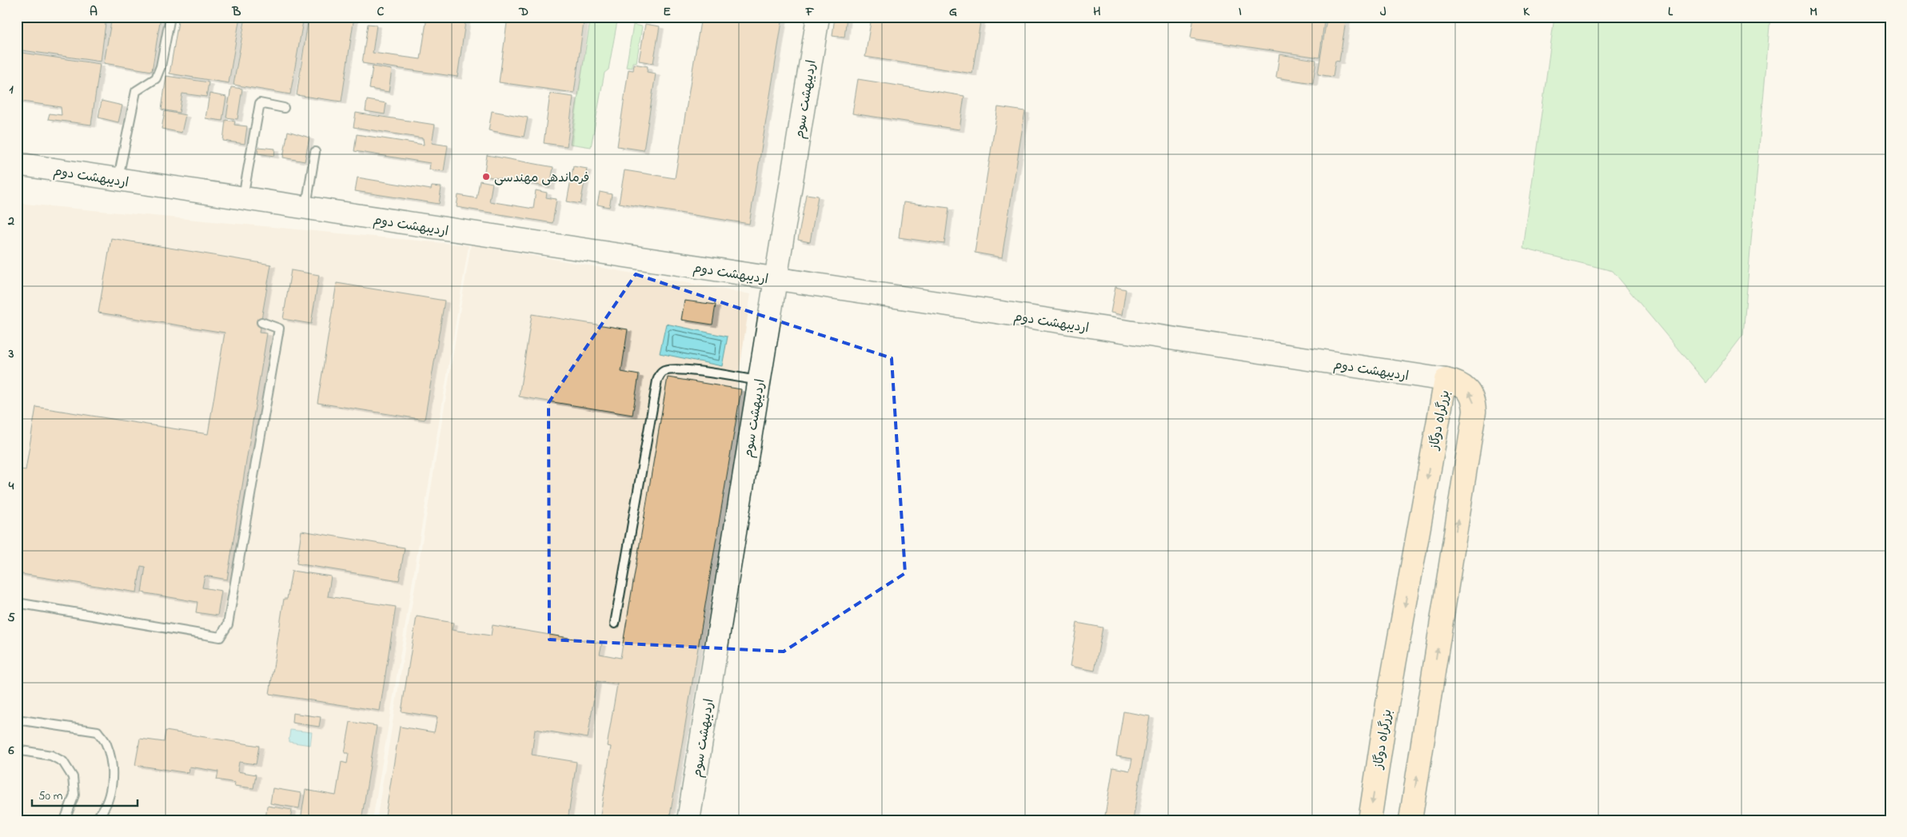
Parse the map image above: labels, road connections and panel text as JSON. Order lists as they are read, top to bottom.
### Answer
{
  "streets": {
    "highway": ["بزرگراه دوگاز"],
    "street": ["اردیبهشت سوم", "اردیبهشت دوم"]
  },
  "crossings": [
    ["اردیبهشت سوم", "اردیبهشت دوم"],
    ["اردیبهشت دوم", "بزرگراه دوگاز"]
  ],
  "places": ["فرماندهی مهندسی"],
  "scale_bar": "50 m",
  "grid": {
    "columns": [
      "A",
      "B",
      "C",
      "D",
      "E",
      "F",
      "G",
      "H",
      "I",
      "J",
      "K",
      "L",
      "M"
    ],
    "rows": [
      "1",
      "2",
      "3",
      "4",
      "5",
      "6"
    ]
  }
}
